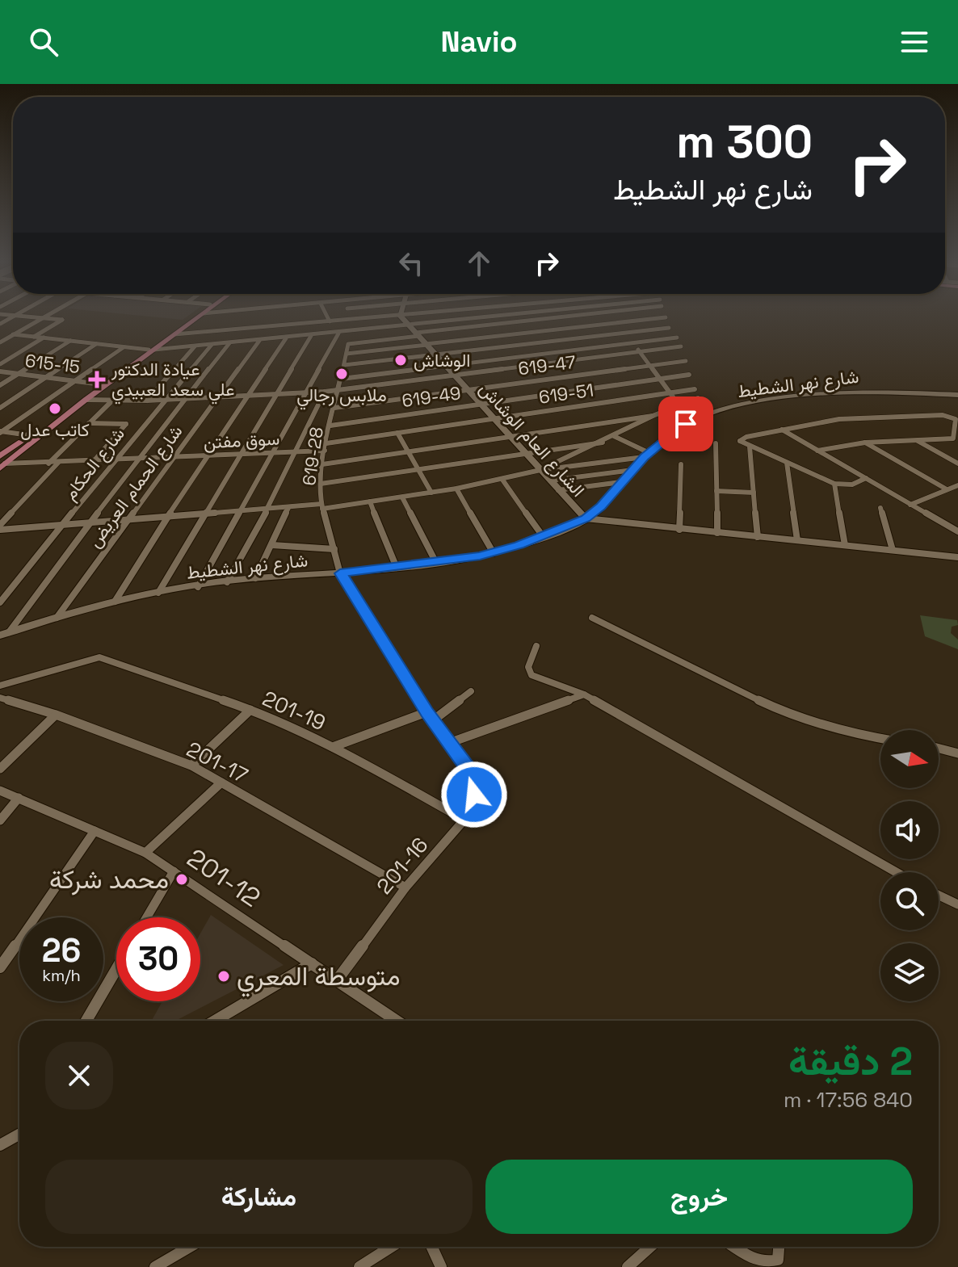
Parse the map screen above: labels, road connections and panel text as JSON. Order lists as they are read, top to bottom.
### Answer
{
  "streets": {
    "main road": ["شارع نهر الشطيط", "الشارع العام الوشاش"],
    "street": [
      "615-15",
      "619-47",
      "619-51",
      "619-49",
      "سوق مفتن",
      "619-28",
      "شارع الحكام",
      "شارع الحمام العريض",
      "201-19",
      "201-17",
      "201-16",
      "201-12"
    ]
  },
  "crossings": [
    ["619-47", "الشارع العام الوشاش"],
    ["619-47", "619-28"],
    ["شارع نهر الشطيط", "الشارع العام الوشاش"],
    ["شارع نهر الشطيط", "619-28"],
    ["شارع نهر الشطيط", "شارع الحمام العريض"],
    ["شارع نهر الشطيط", "201-16"],
    ["619-51", "الشارع العام الوشاش"],
    ["619-51", "619-28"],
    ["619-49", "الشارع العام الوشاش"],
    ["619-49", "619-28"],
    ["سوق مفتن", "619-28"],
    ["سوق مفتن", "شارع الحكام"],
    ["سوق مفتن", "شارع الحمام العريض"],
    ["619-28", "201-16"],
    ["201-19", "201-16"],
    ["201-17", "201-16"],
    ["201-16", "201-12"]
  ],
  "places": {
    "other": [
      "الوشاش",
      "ملابس رجالي",
      "كاتب عدل",
      "محمد شركة",
      "متوسطة المعري"
    ],
    "health": ["عيادة الدكتور علي سعد العبيدي"]
  },
  "north": "right",
  "page": {
    "header": "Navio",
    "turn": ["300 m", "شارع نهر الشطيط"],
    "speed": "26 km/h",
    "limit": "30",
    "heading": ["2 دقيقة", "840 m · 17:56"],
    "buttons": ["خروج", "مشاركة"]
  }
}
